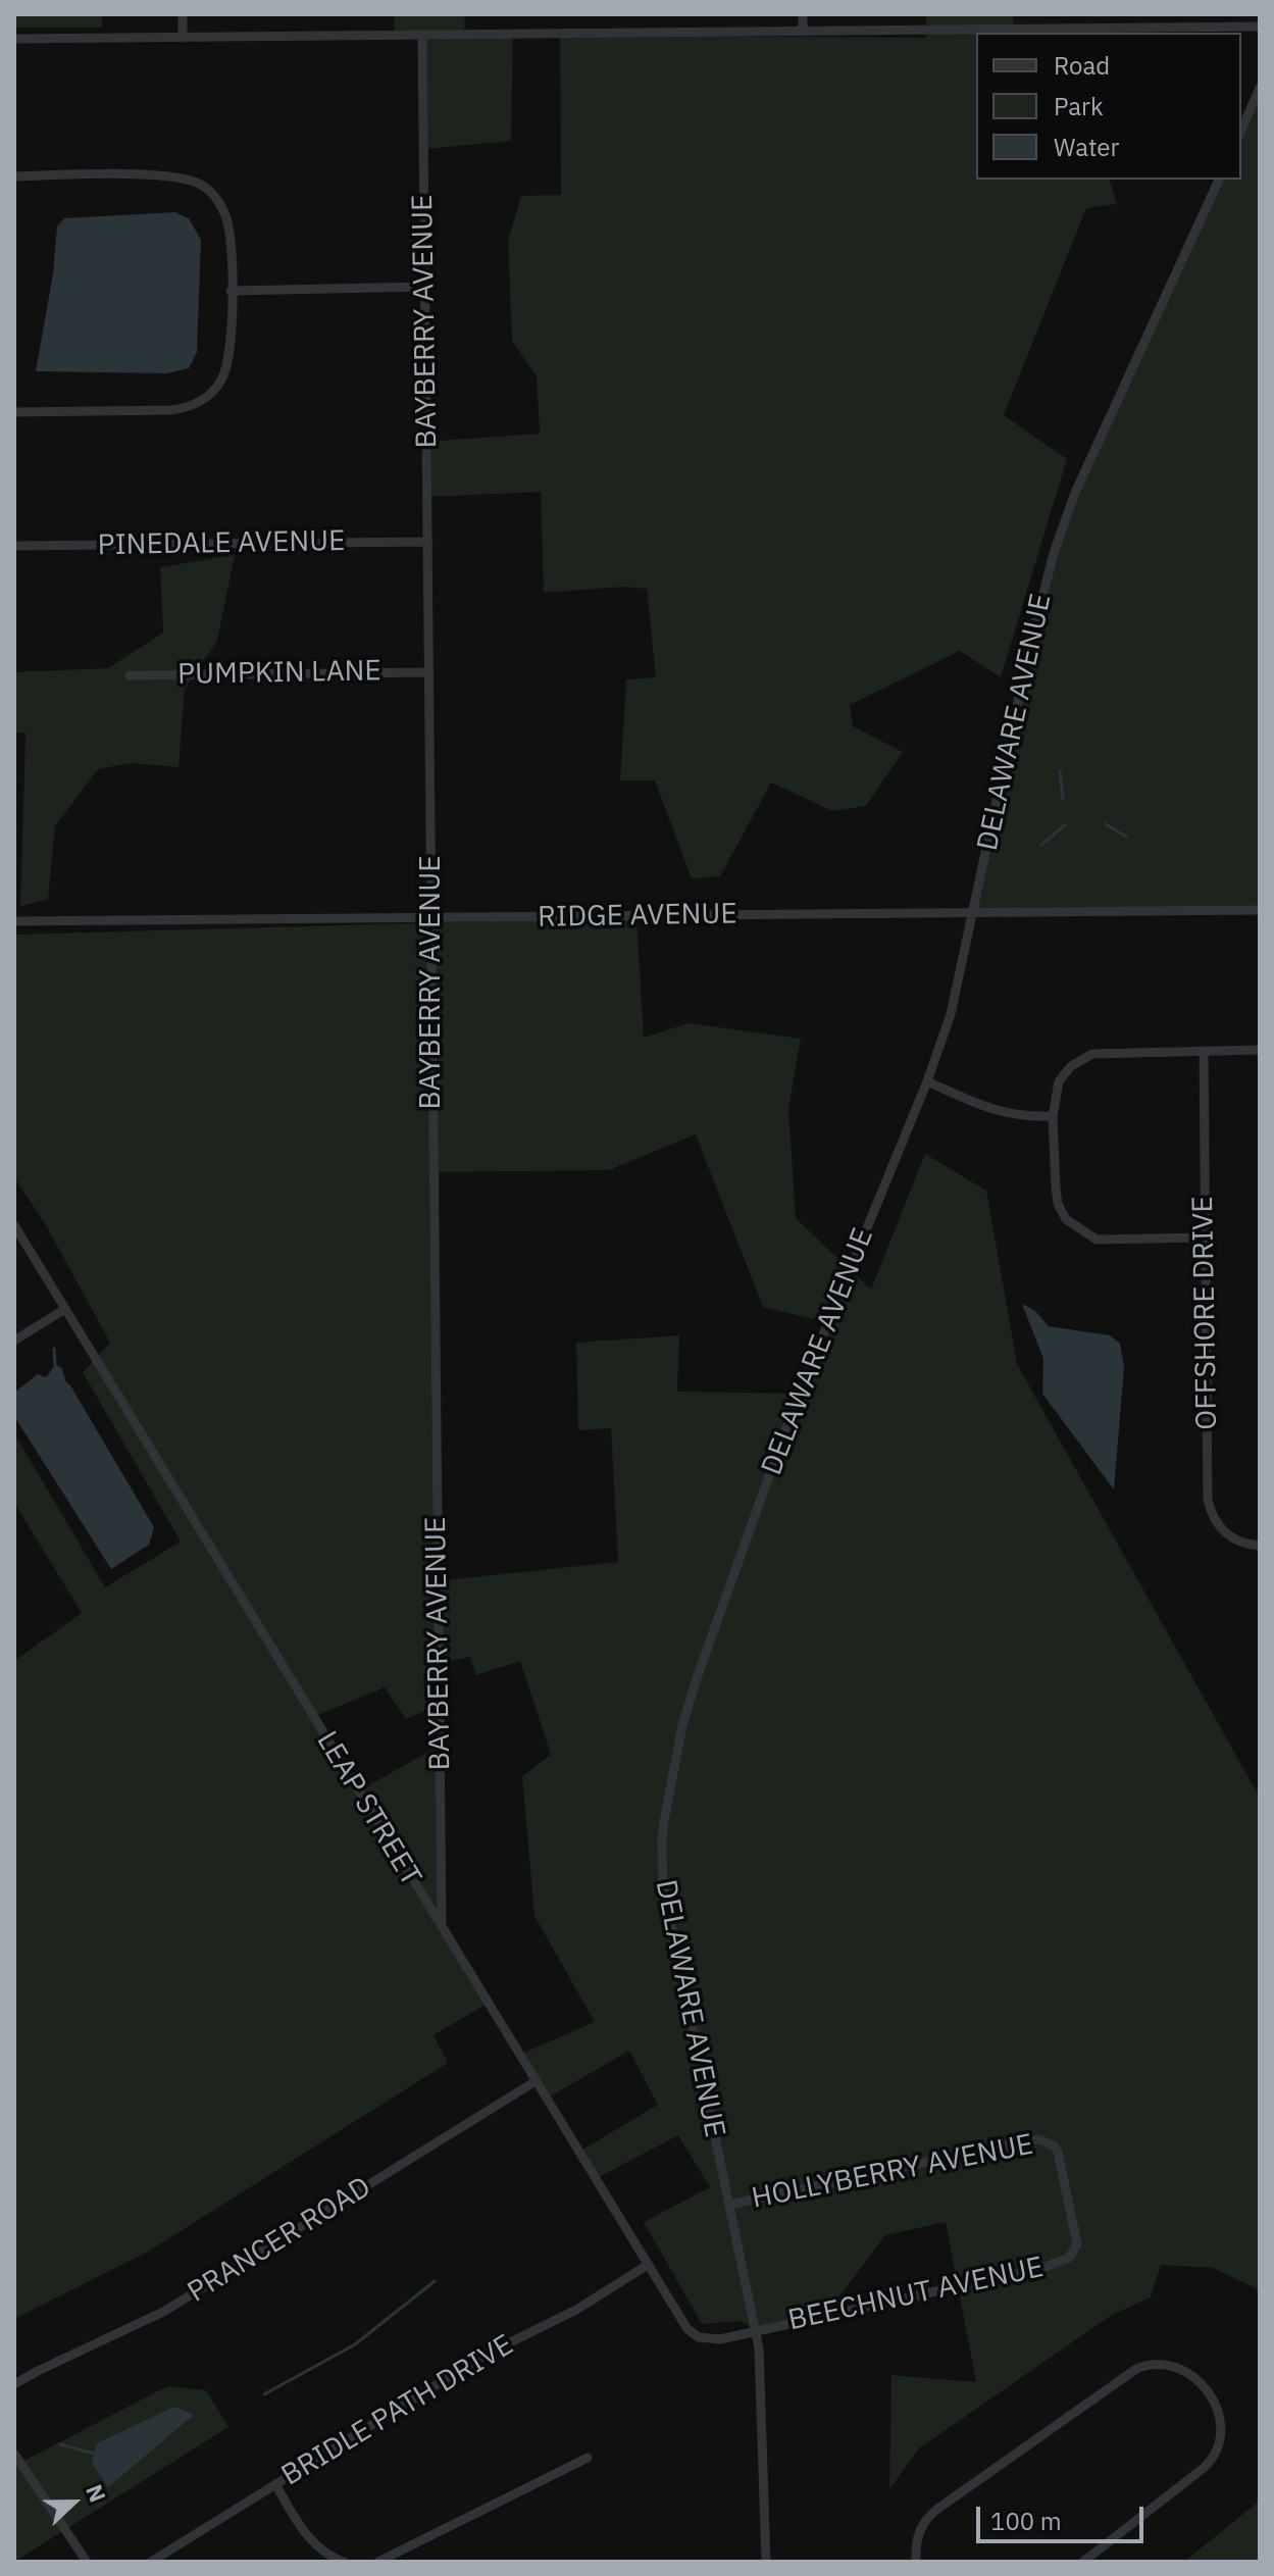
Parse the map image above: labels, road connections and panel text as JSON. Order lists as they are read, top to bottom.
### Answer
{
  "streets": {
    "street": [
      "BAYBERRY AVENUE",
      "PINEDALE AVENUE",
      "PUMPKIN LANE",
      "DELAWARE AVENUE",
      "RIDGE AVENUE",
      "OFFSHORE DRIVE",
      "LEAP STREET",
      "HOLLYBERRY AVENUE",
      "PRANCER ROAD",
      "BEECHNUT AVENUE",
      "BRIDLE PATH DRIVE"
    ]
  },
  "crossings": [
    ["BAYBERRY AVENUE", "PINEDALE AVENUE"],
    ["BAYBERRY AVENUE", "PUMPKIN LANE"],
    ["BAYBERRY AVENUE", "RIDGE AVENUE"],
    ["BAYBERRY AVENUE", "LEAP STREET"],
    ["DELAWARE AVENUE", "RIDGE AVENUE"],
    ["DELAWARE AVENUE", "LEAP STREET"],
    ["DELAWARE AVENUE", "HOLLYBERRY AVENUE"],
    ["DELAWARE AVENUE", "BEECHNUT AVENUE"],
    ["LEAP STREET", "PRANCER ROAD"],
    ["LEAP STREET", "BEECHNUT AVENUE"],
    ["LEAP STREET", "BRIDLE PATH DRIVE"],
    ["HOLLYBERRY AVENUE", "BEECHNUT AVENUE"]
  ],
  "legend": ["Road", "Park", "Water"],
  "scale_bar": "100 m",
  "north": "right"
}
